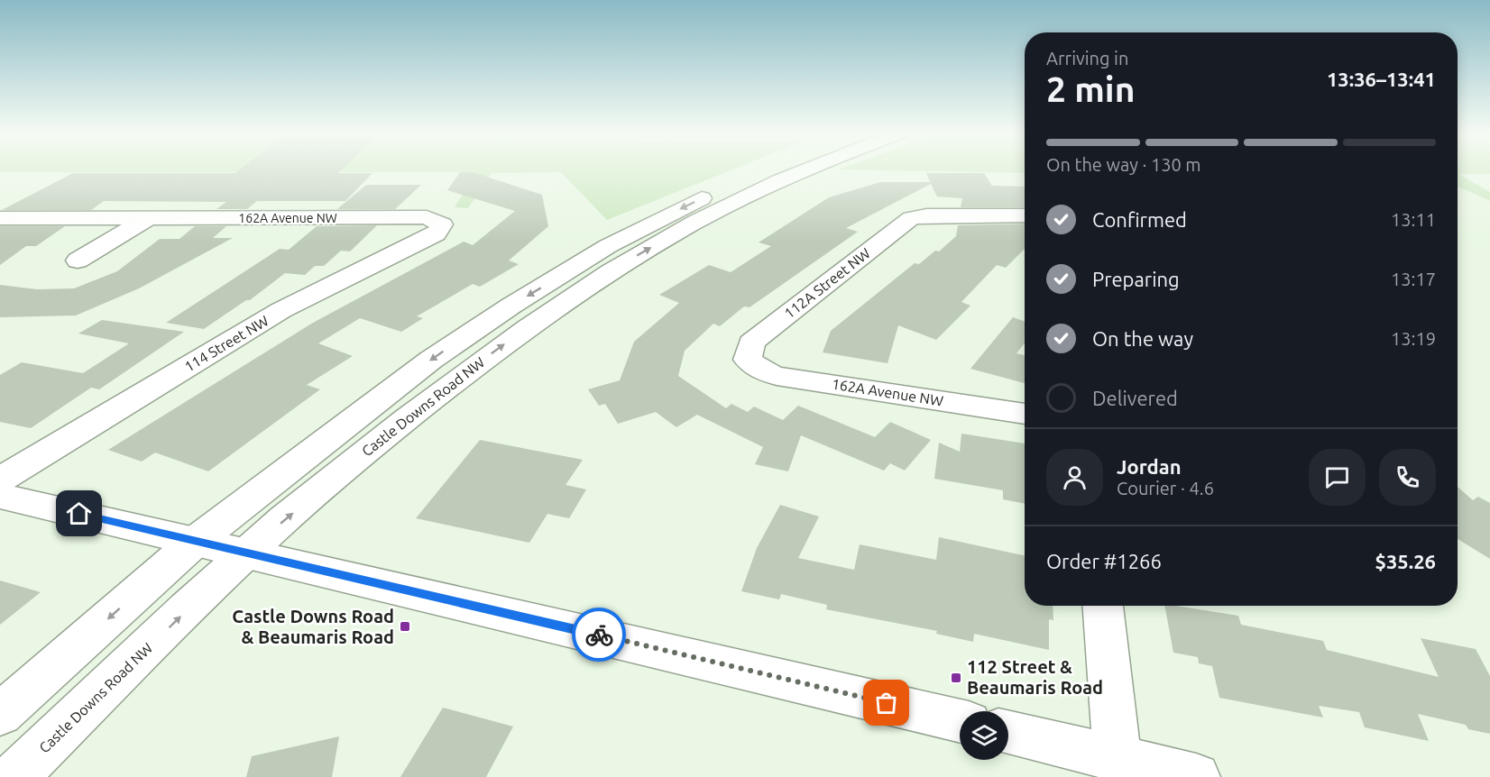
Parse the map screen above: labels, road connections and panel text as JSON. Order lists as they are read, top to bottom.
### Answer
{
  "streets": {
    "street": [
      "162A Avenue NW",
      "112A Street NW",
      "114 Street NW",
      "Castle Downs Road NW"
    ]
  },
  "crossings": [
    ["162A Avenue NW", "112A Street NW"],
    ["162A Avenue NW", "114 Street NW"]
  ],
  "places": {
    "transit": ["Castle Downs Road & Beaumaris Road", "112 Street & Beaumaris Road"]
  },
  "page": {
    "heading": ["2 min", "Arriving in", "13:36–13:41"],
    "panel": [
      "Jordan",
      "Courier · 4.6",
      "Order #1266",
      "$35.26"
    ],
    "bar": "On the way · 130 m",
    "list": [
      ["Confirmed", "13:11"],
      ["Preparing", "13:17"],
      ["On the way", "13:19"],
      "Delivered"
    ]
  }
}
